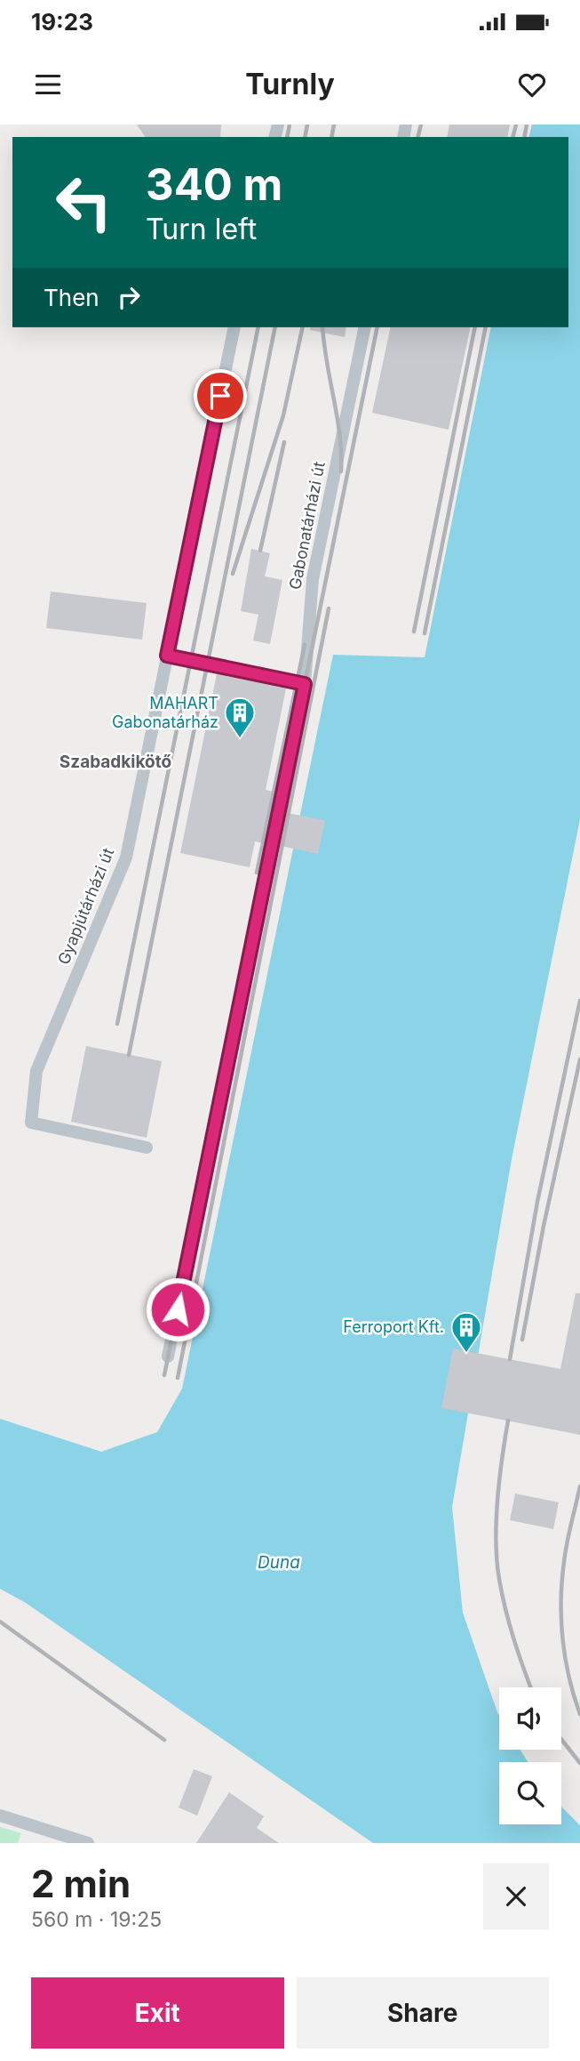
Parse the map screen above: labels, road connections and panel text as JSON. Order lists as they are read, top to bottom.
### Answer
{
  "streets": {
    "street": ["Gabonatárházi út", "Gyapjútárházi út"]
  },
  "districts": ["Szabadkikötő"],
  "water": ["Duna"],
  "places": {
    "building": ["MAHART Gabonatárház", "Ferroport Kft."]
  },
  "page": {
    "status": "19:23",
    "header": "Turnly",
    "turn": ["340 m", "Turn left"],
    "then": "Then",
    "heading": ["2 min", "560 m · 19:25"],
    "buttons": ["Exit", "Share"]
  }
}
